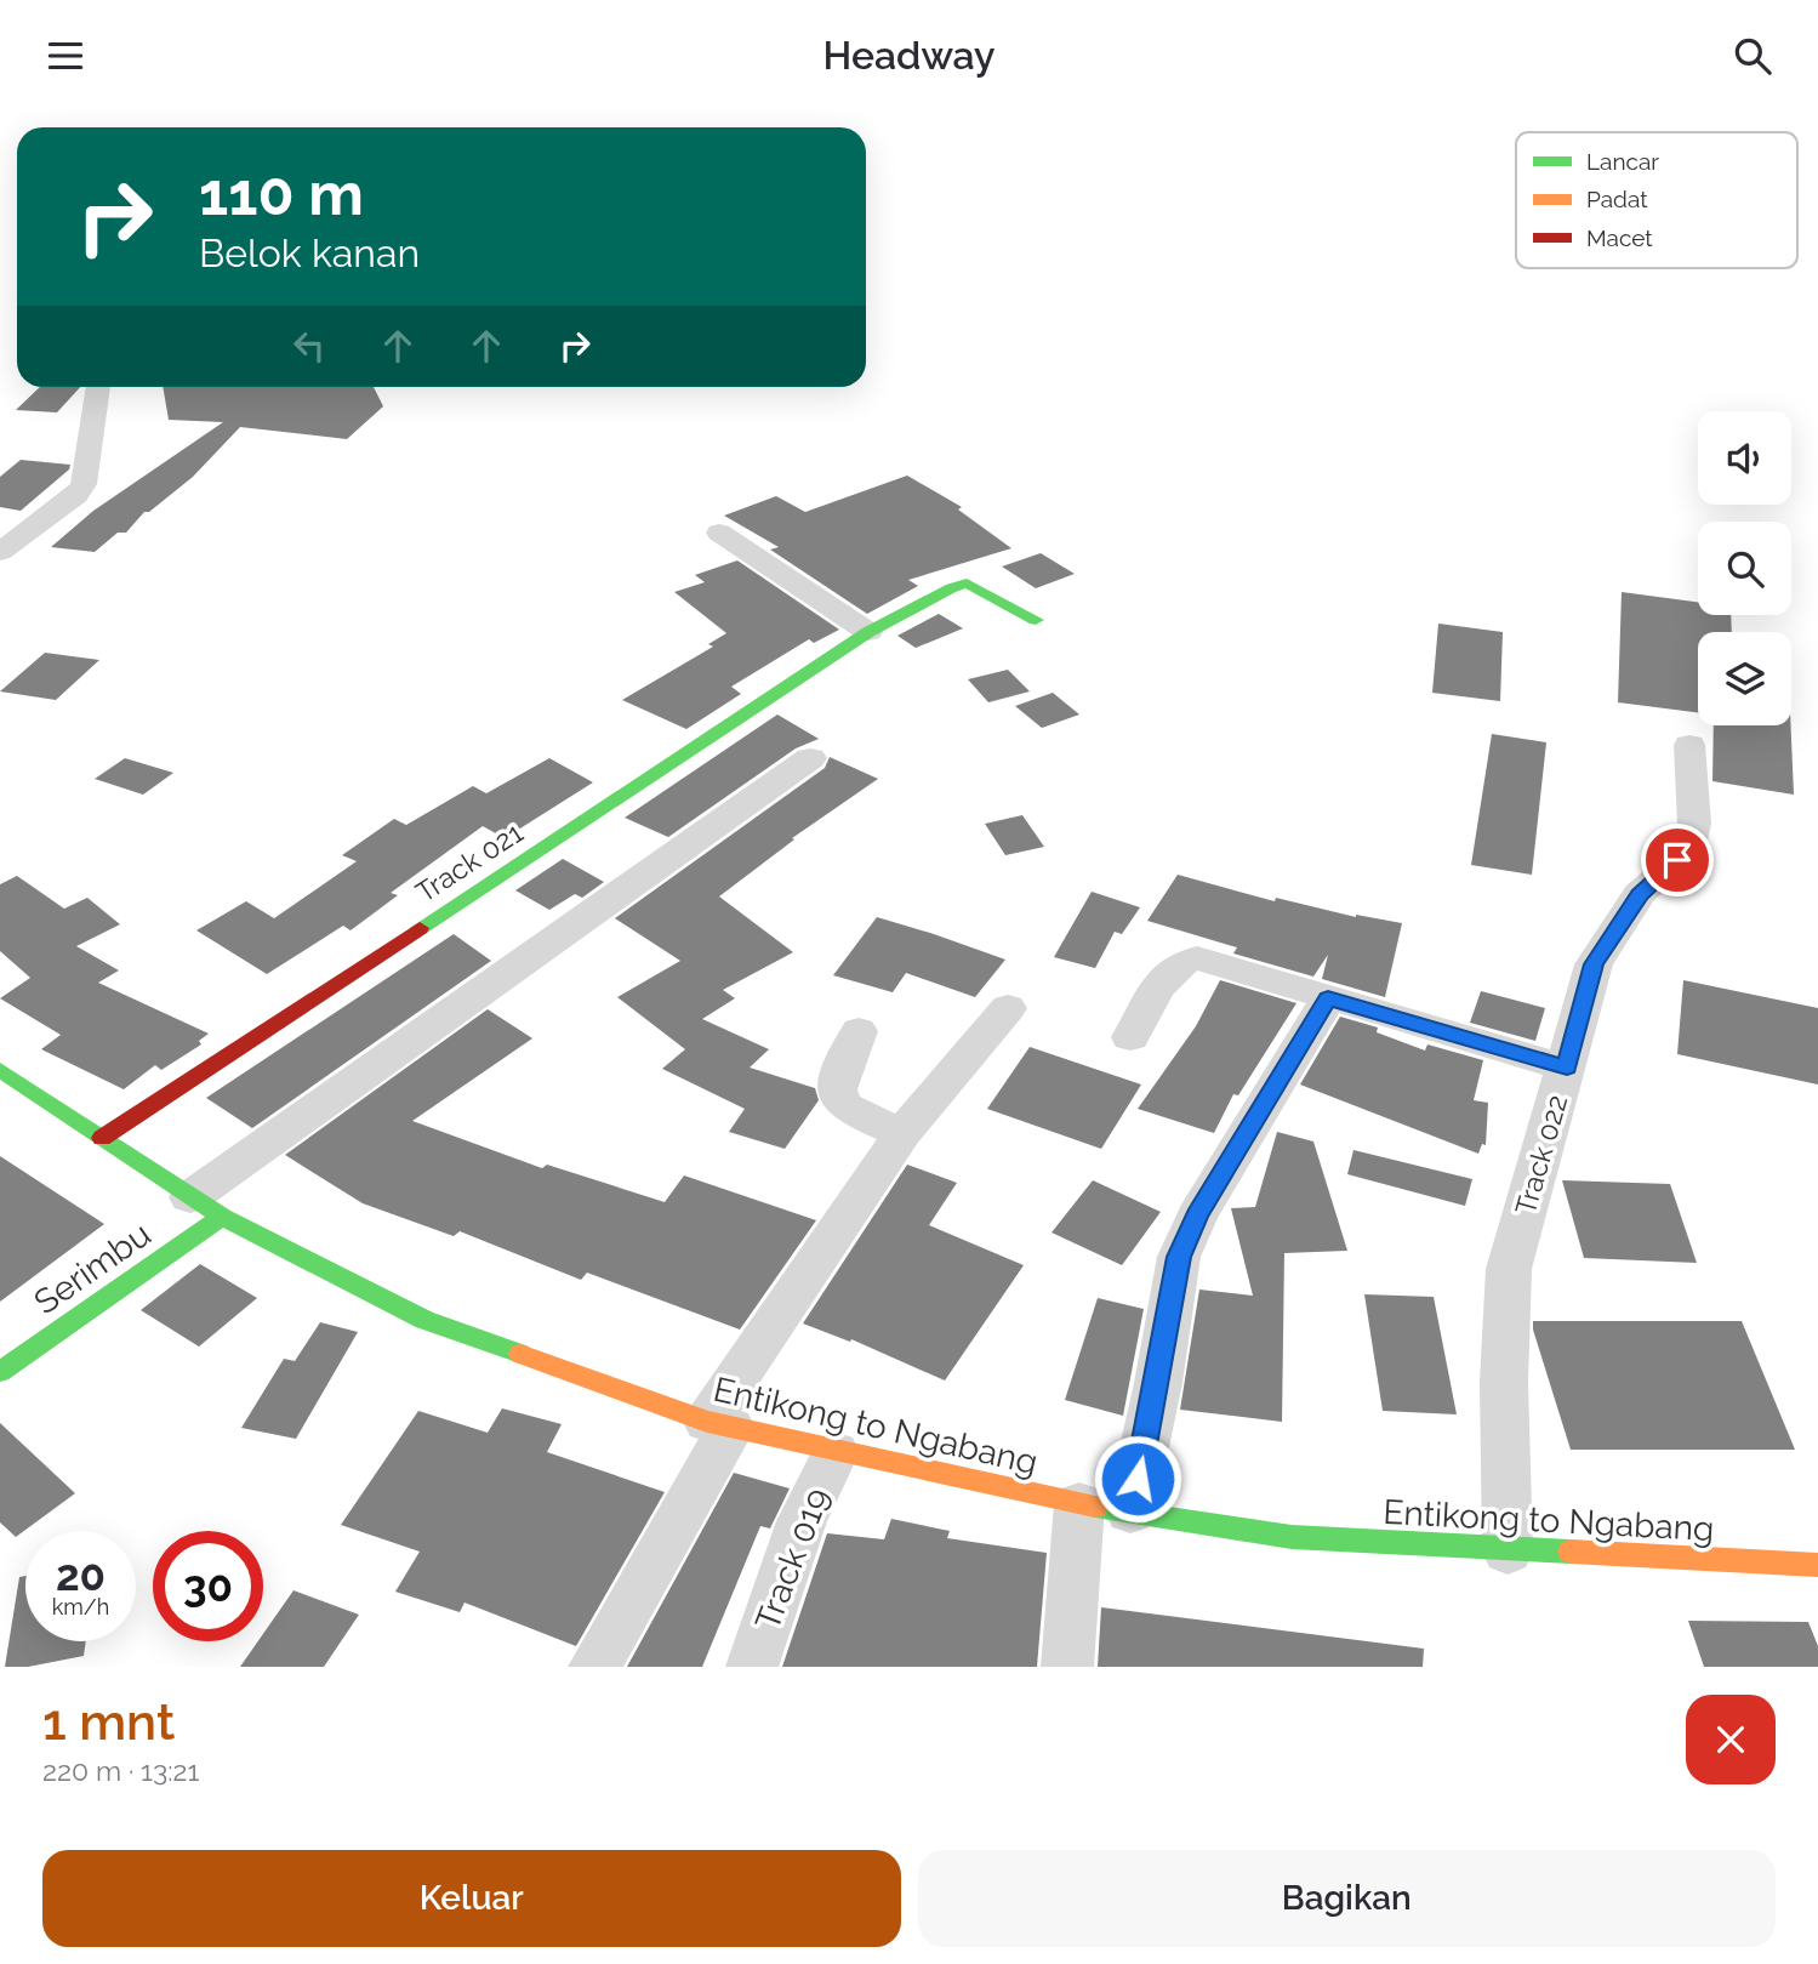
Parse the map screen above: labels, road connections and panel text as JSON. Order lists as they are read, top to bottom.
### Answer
{
  "streets": {
    "main road": ["Track 021", "Serimbu", "Entikong to Ngabang"],
    "street": ["Track 022", "Track 019"]
  },
  "crossings": [
    ["Track 021", "Entikong to Ngabang"],
    ["Track 022", "Entikong to Ngabang"],
    ["Serimbu", "Entikong to Ngabang"],
    ["Entikong to Ngabang", "Track 019"]
  ],
  "legend": ["Lancar", "Padat", "Macet"],
  "page": {
    "header": "Headway",
    "turn": ["110 m", "Belok kanan"],
    "speed": "20 km/h",
    "limit": "30",
    "heading": ["1 mnt", "220 m · 13:21"],
    "buttons": ["Keluar", "Bagikan"]
  }
}
